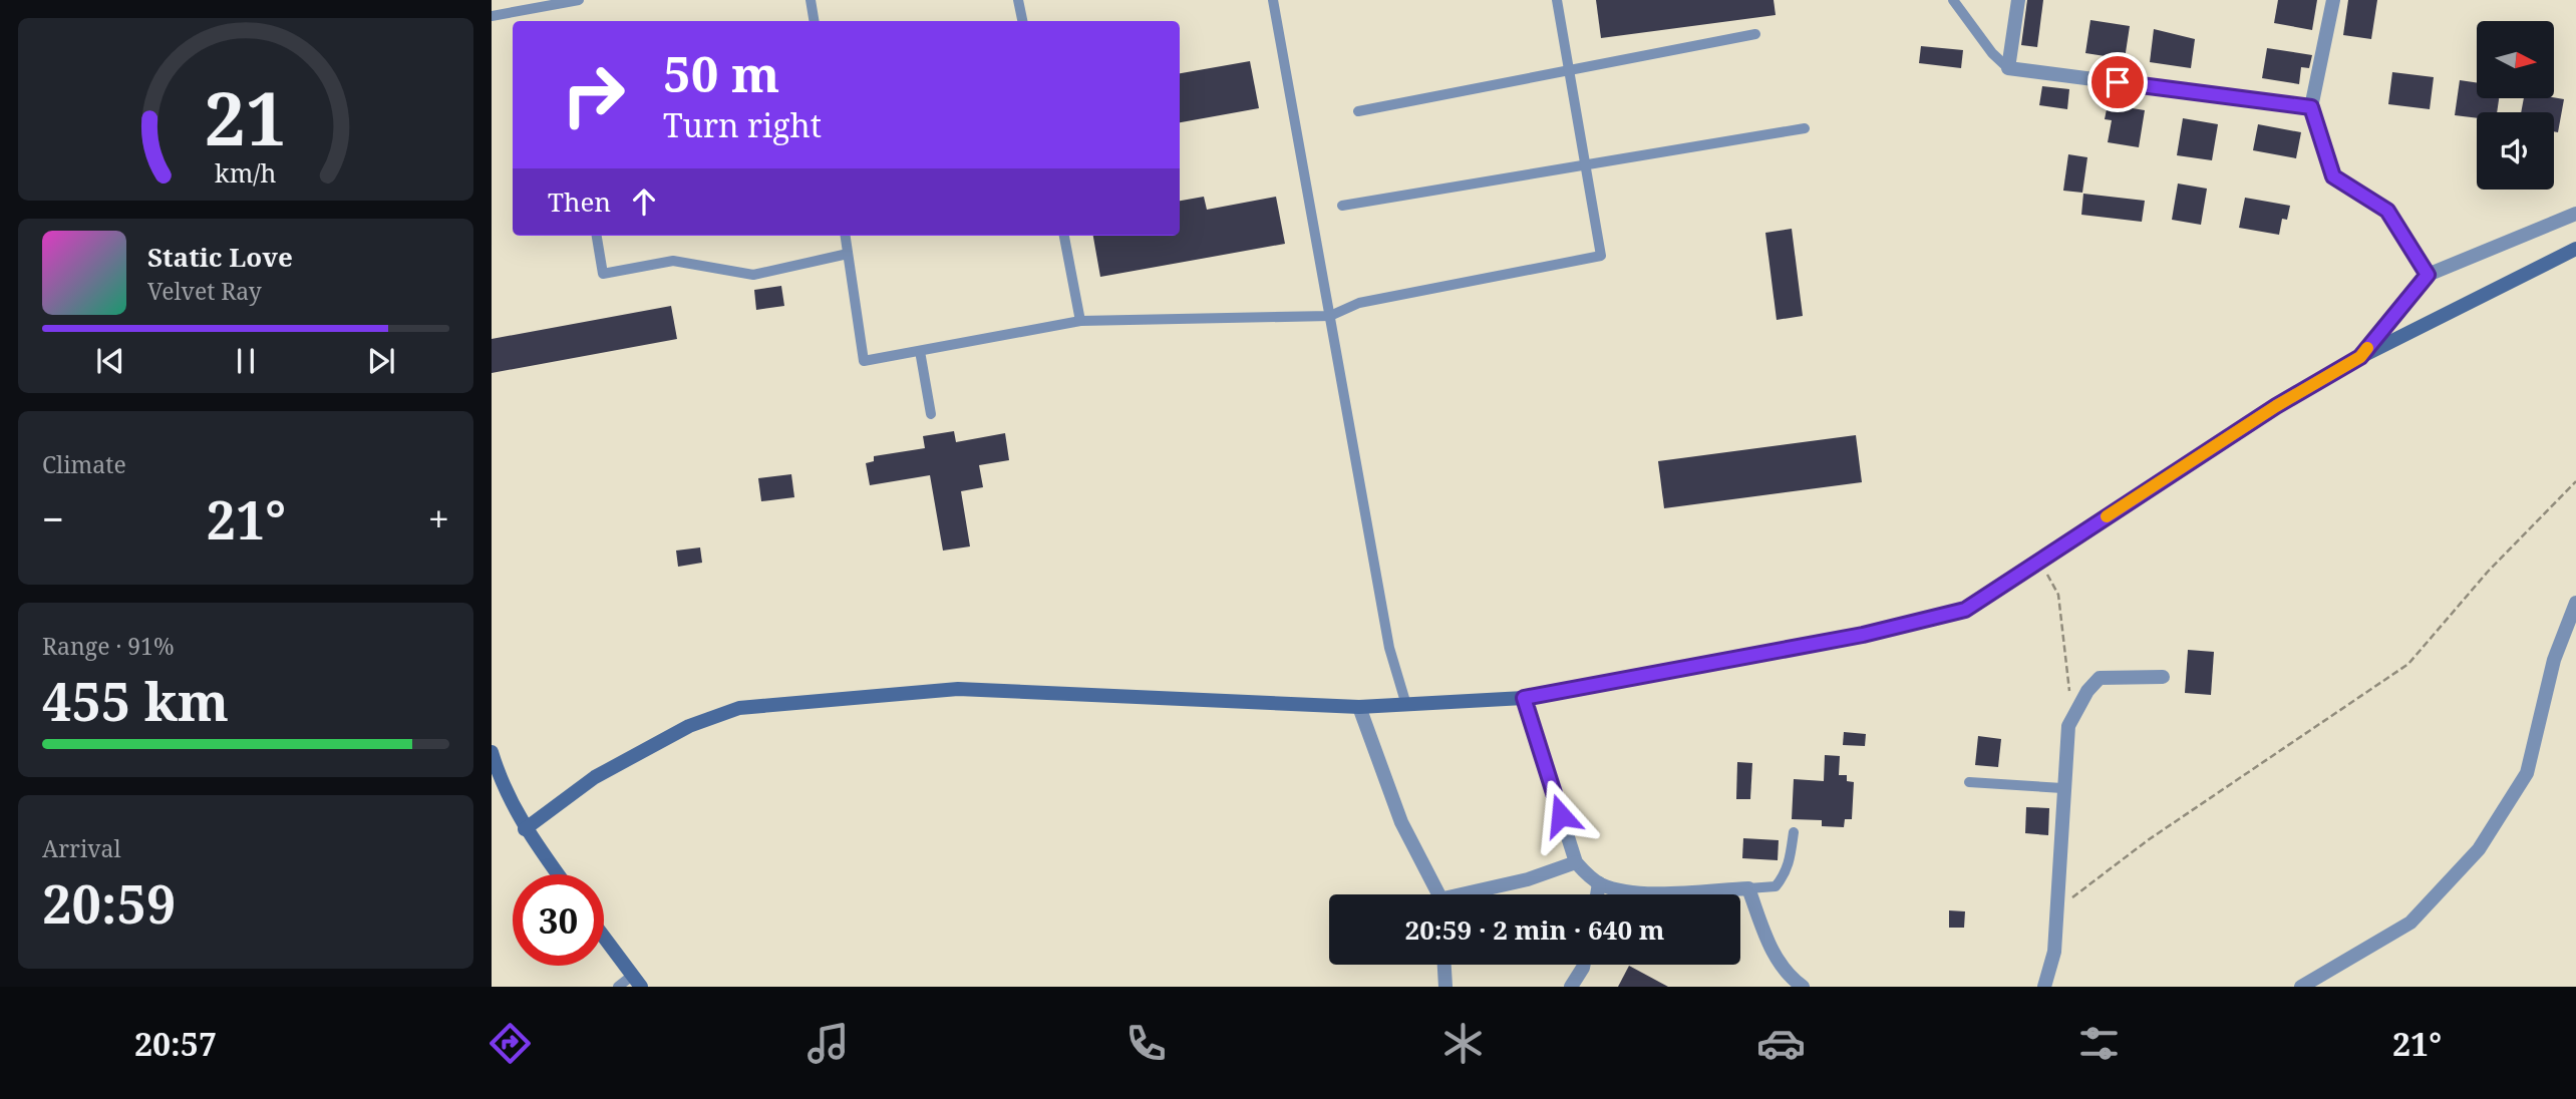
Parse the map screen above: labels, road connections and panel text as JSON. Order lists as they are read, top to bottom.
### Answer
{
  "north": "right",
  "page": {
    "turn": ["50 m", "Turn right"],
    "then": "Then",
    "song": ["Static Love", "Velvet Ray"],
    "tile": [
      "Climate",
      ["Range · 91%", "455 km"],
      ["Arrival", "20:59"]
    ],
    "heat": ["−", "21°", "+"],
    "limit": "30",
    "trip": "20:59 · 2 min · 640 m",
    "tabs": ["20:57", "21°"],
    "gauge": ["21", "km/h"]
  }
}
